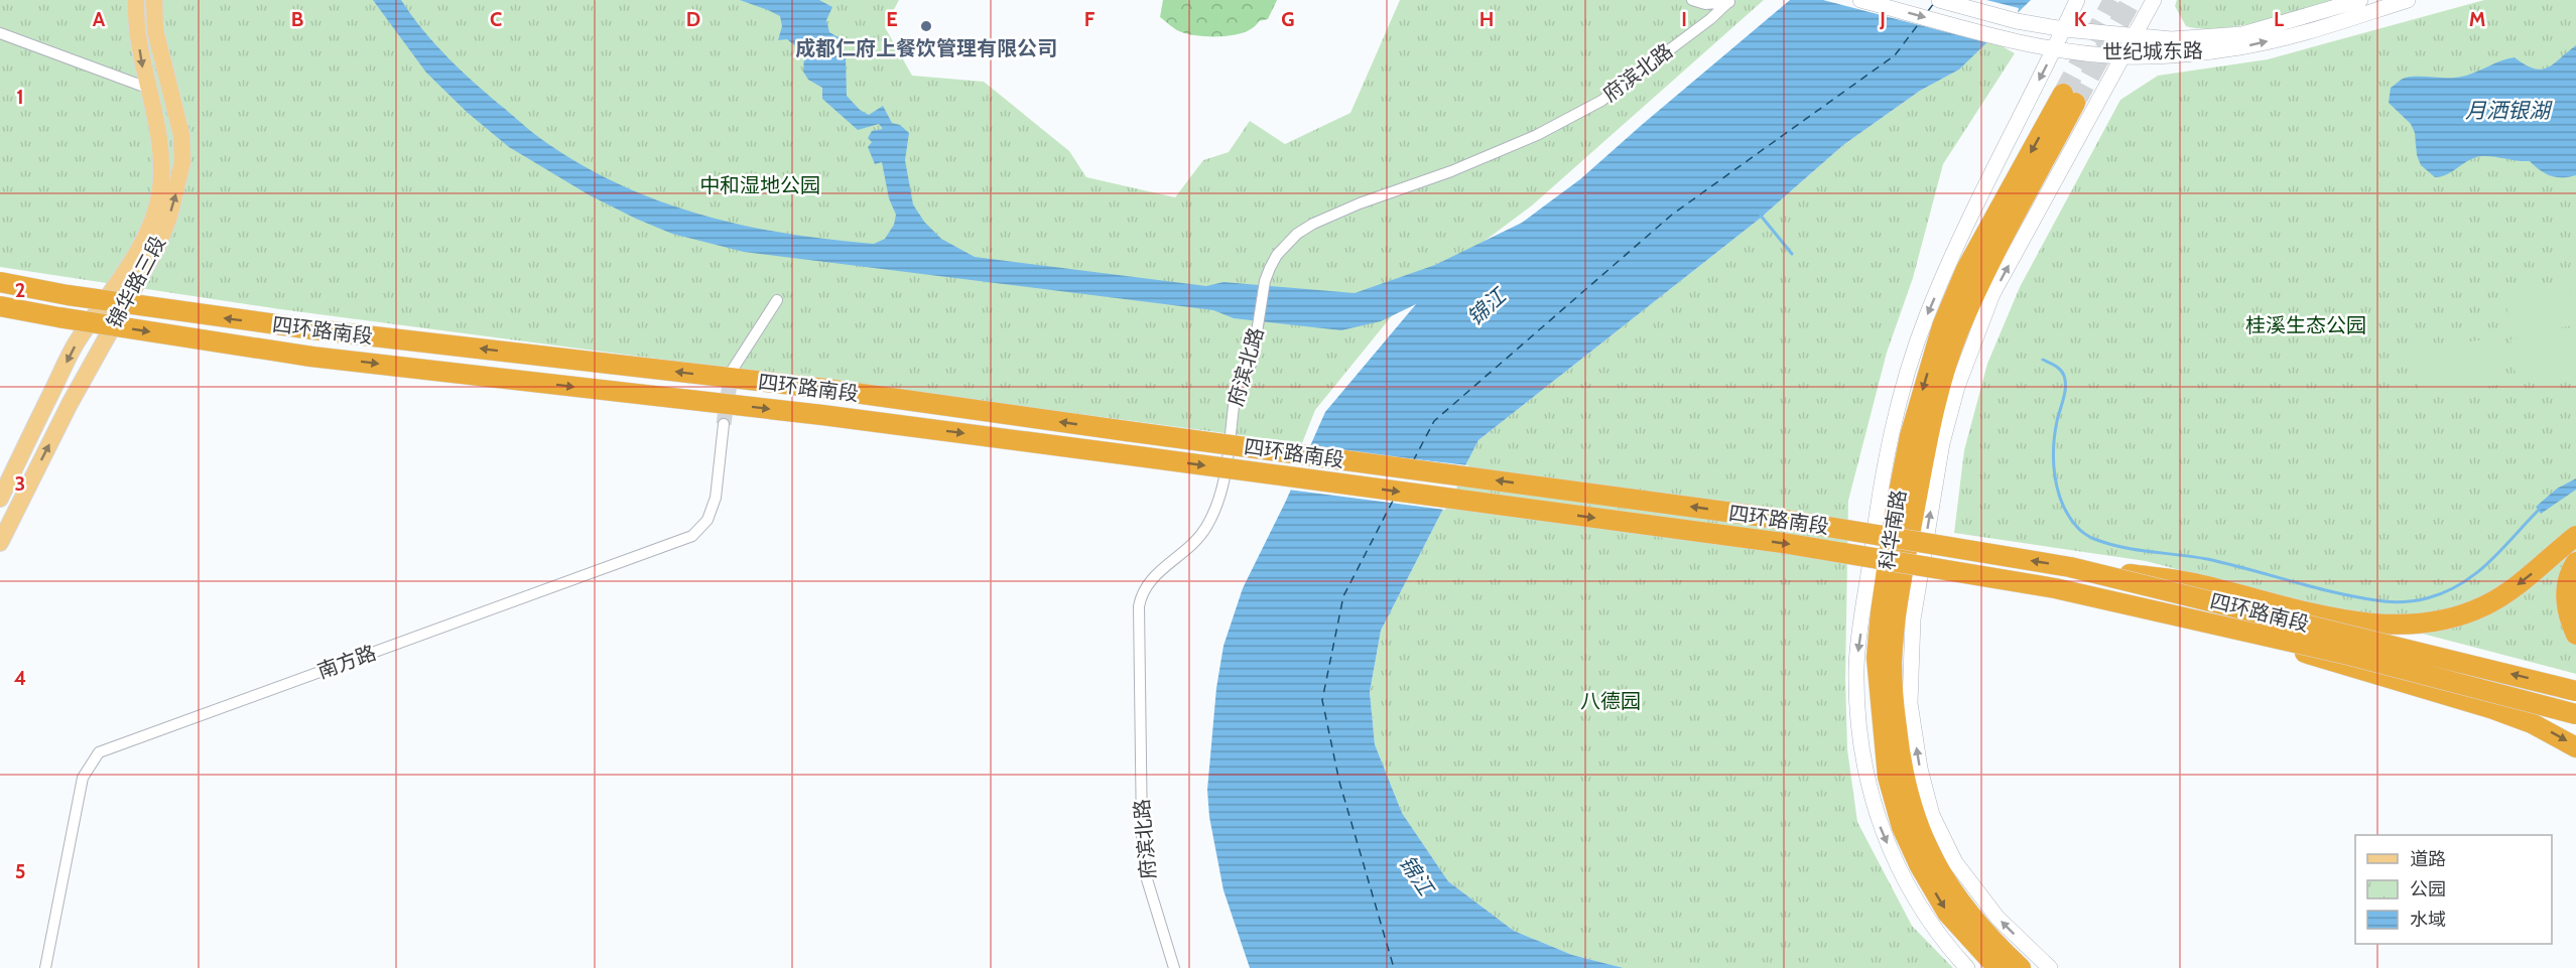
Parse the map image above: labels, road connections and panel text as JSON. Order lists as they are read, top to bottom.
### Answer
{
  "streets": {
    "highway": ["四环路南段", "科华南路"],
    "main road": ["世纪城东路", "锦华路三段"],
    "street": ["府滨北路", "南方路"]
  },
  "water": ["月洒银湖", "锦江"],
  "parks": ["中和湿地公园", "桂溪生态公园", "八德园"],
  "places": ["成都仁府上餐饮管理有限公司"],
  "legend": ["道路", "公园", "水域"],
  "grid": {
    "columns": [
      "A",
      "B",
      "C",
      "D",
      "E",
      "F",
      "G",
      "H",
      "I",
      "J",
      "K",
      "L",
      "M"
    ],
    "rows": [
      "1",
      "2",
      "3",
      "4",
      "5"
    ]
  }
}
